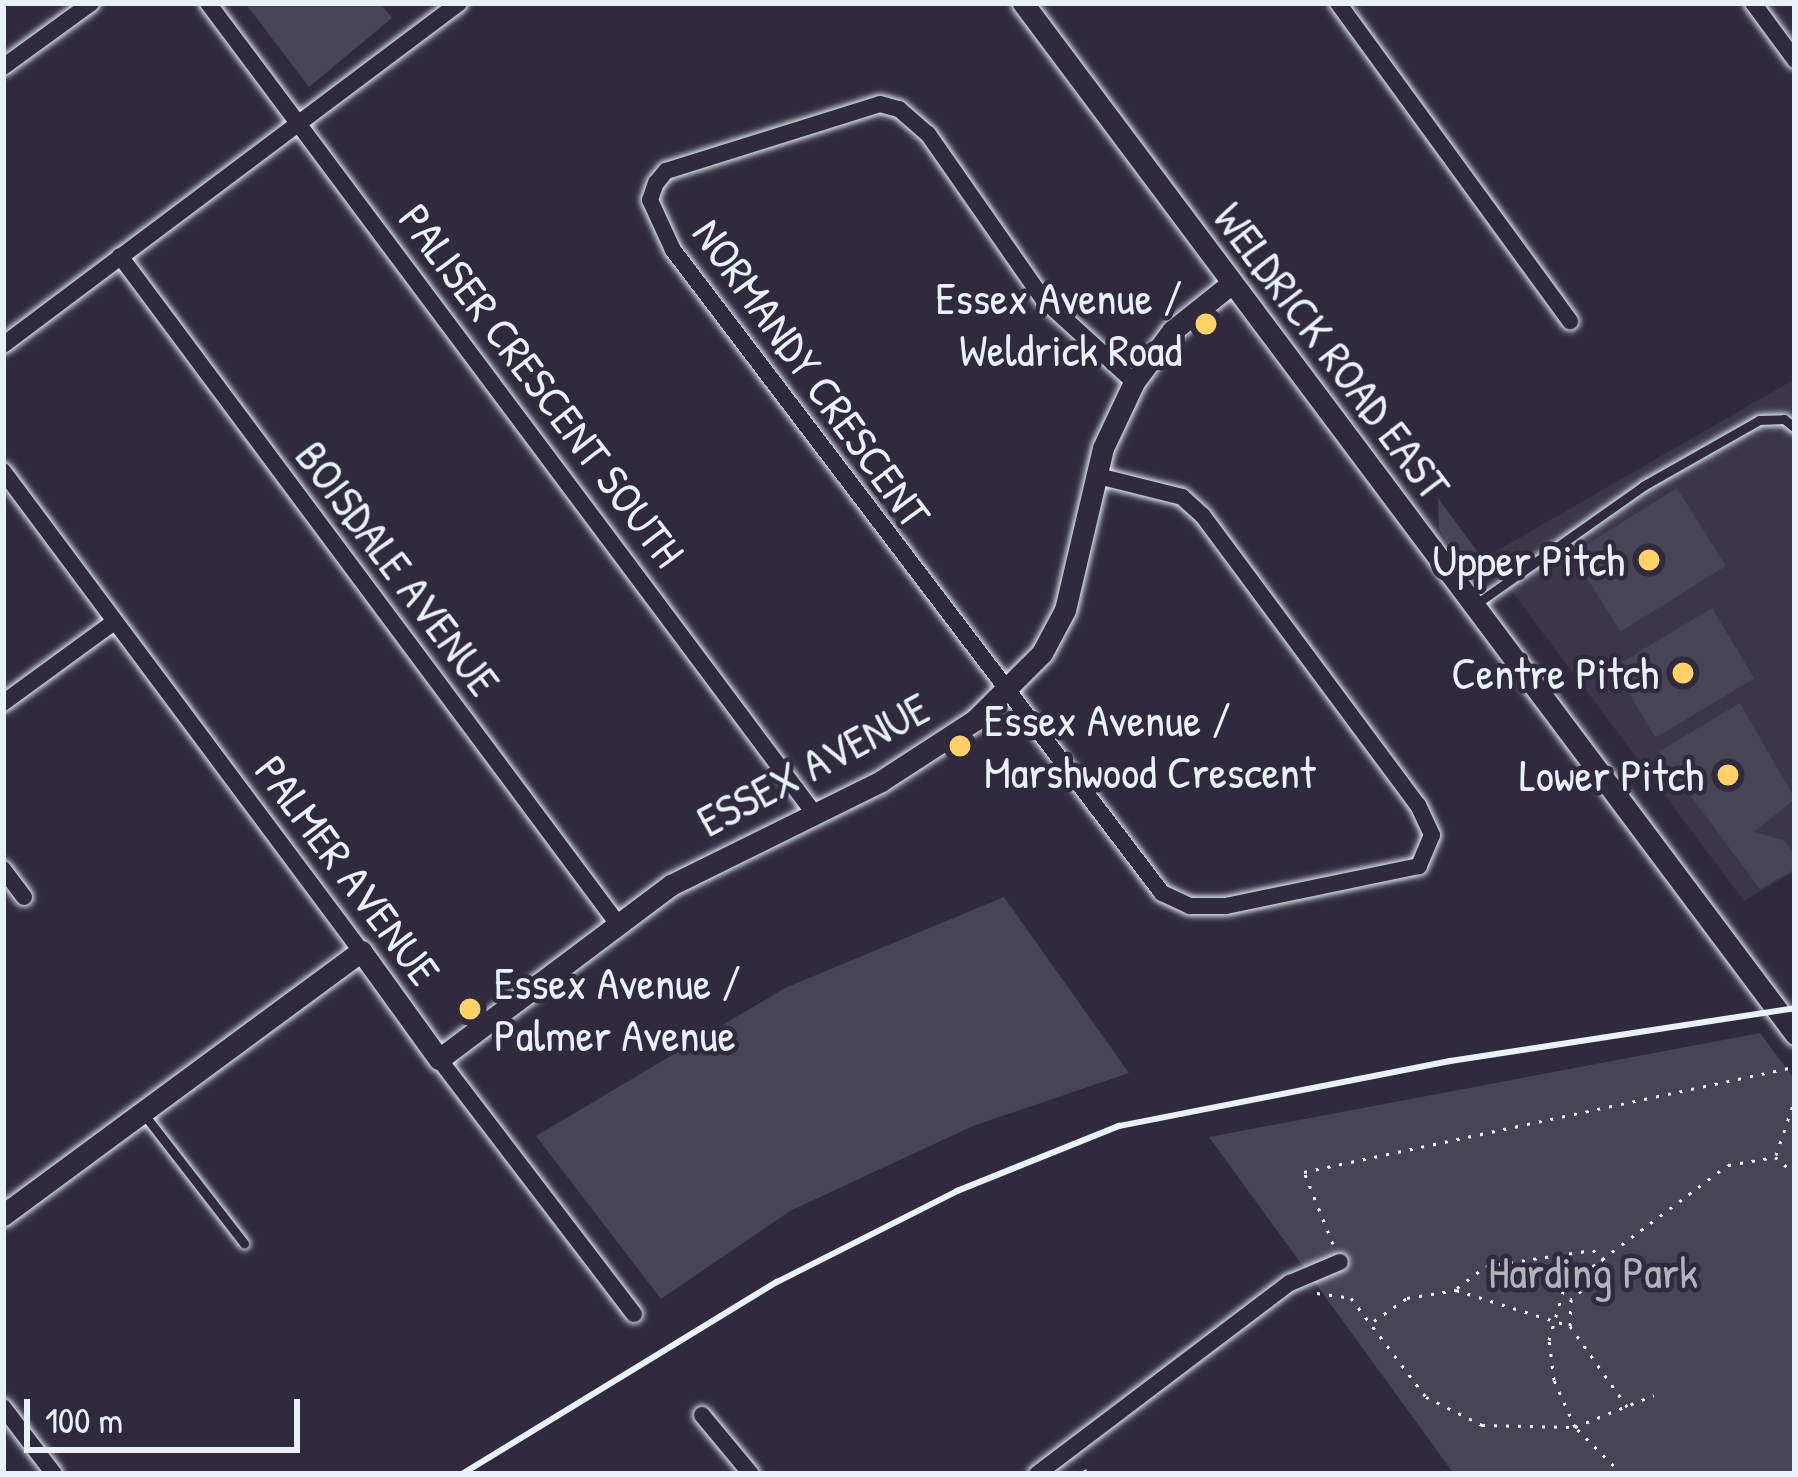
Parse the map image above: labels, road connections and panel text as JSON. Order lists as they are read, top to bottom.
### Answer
{
  "streets": {
    "street": [
      "WELDRICK ROAD EAST",
      "NORMANDY CRESCENT",
      "PALISER CRESCENT SOUTH",
      "BOISDALE AVENUE",
      "ESSEX AVENUE",
      "PALMER AVENUE"
    ]
  },
  "crossings": [
    ["WELDRICK ROAD EAST", "ESSEX AVENUE"],
    ["NORMANDY CRESCENT", "ESSEX AVENUE"],
    ["PALISER CRESCENT SOUTH", "ESSEX AVENUE"],
    ["BOISDALE AVENUE", "ESSEX AVENUE"],
    ["ESSEX AVENUE", "PALMER AVENUE"]
  ],
  "parks": ["Harding Park"],
  "places": [
    "Essex Avenue / Weldrick Road",
    "Upper Pitch",
    "Centre Pitch",
    "Essex Avenue / Marshwood Crescent",
    "Lower Pitch",
    "Essex Avenue / Palmer Avenue"
  ],
  "scale_bar": "100 m"
}
